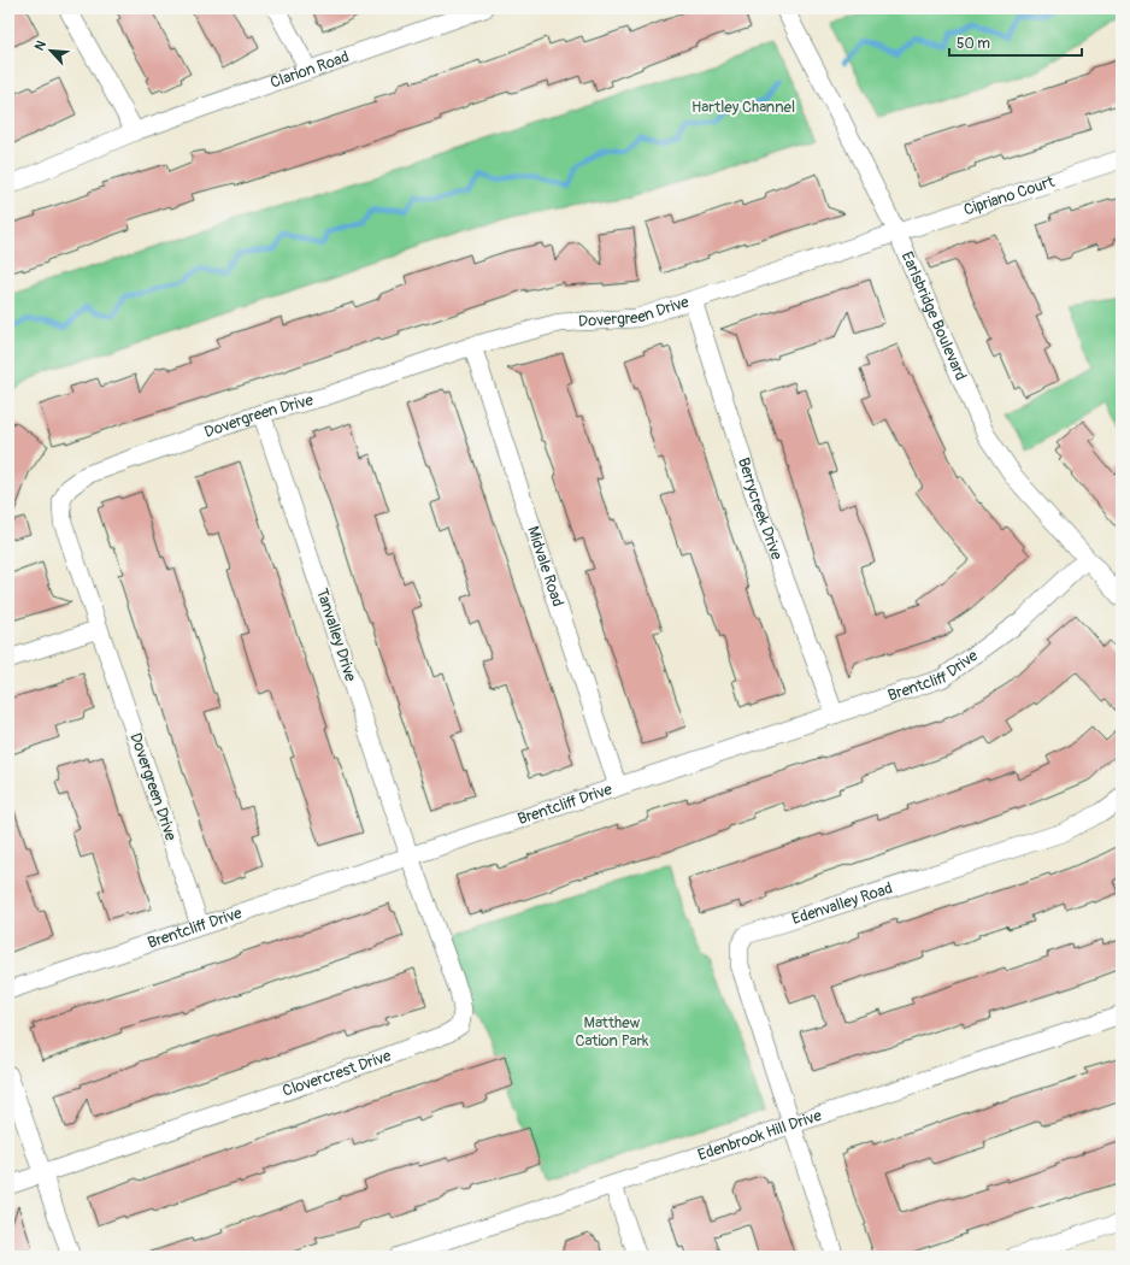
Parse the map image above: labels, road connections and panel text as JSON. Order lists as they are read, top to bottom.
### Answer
{
  "streets": {
    "street": [
      "Clarion Road",
      "Cipriano Court",
      "Dovergreen Drive",
      "Earlsbridge Boulevard",
      "Berrycreek Drive",
      "Midvale Road",
      "Tanvalley Drive",
      "Brentcliff Drive",
      "Edenvalley Road",
      "Clovercrest Drive",
      "Edenbrook Hill Drive"
    ]
  },
  "crossings": [
    ["Cipriano Court", "Dovergreen Drive"],
    ["Cipriano Court", "Earlsbridge Boulevard"],
    ["Dovergreen Drive", "Earlsbridge Boulevard"],
    ["Dovergreen Drive", "Berrycreek Drive"],
    ["Dovergreen Drive", "Midvale Road"],
    ["Dovergreen Drive", "Tanvalley Drive"],
    ["Dovergreen Drive", "Brentcliff Drive"],
    ["Earlsbridge Boulevard", "Brentcliff Drive"],
    ["Berrycreek Drive", "Brentcliff Drive"],
    ["Midvale Road", "Brentcliff Drive"],
    ["Tanvalley Drive", "Brentcliff Drive"],
    ["Tanvalley Drive", "Clovercrest Drive"],
    ["Brentcliff Drive", "Clovercrest Drive"],
    ["Edenvalley Road", "Edenbrook Hill Drive"]
  ],
  "parks": ["Hartley Channel", "Matthew Cation Park"],
  "scale_bar": "50 m",
  "north": "top left"
}
